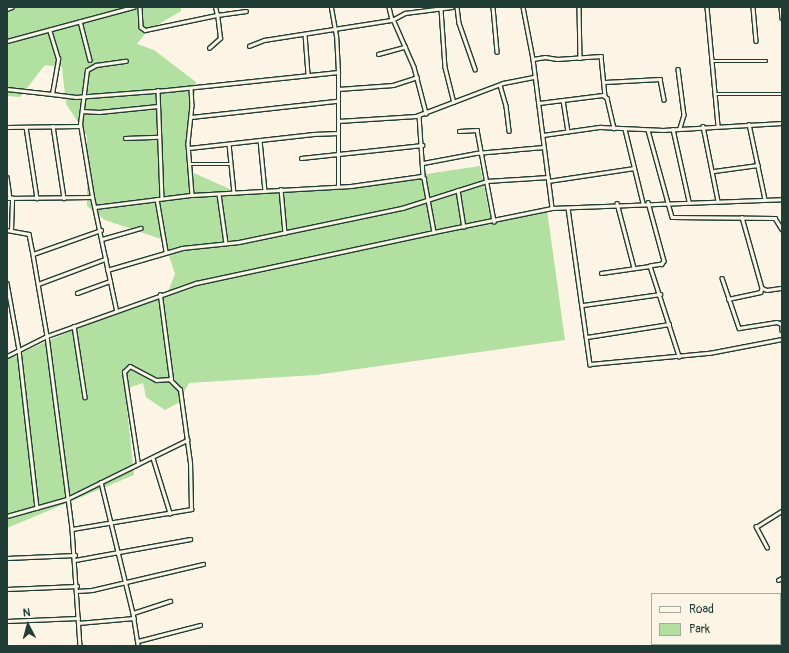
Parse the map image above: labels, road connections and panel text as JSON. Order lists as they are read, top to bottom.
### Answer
{
  "legend": ["Road", "Park"],
  "north": "top"
}
